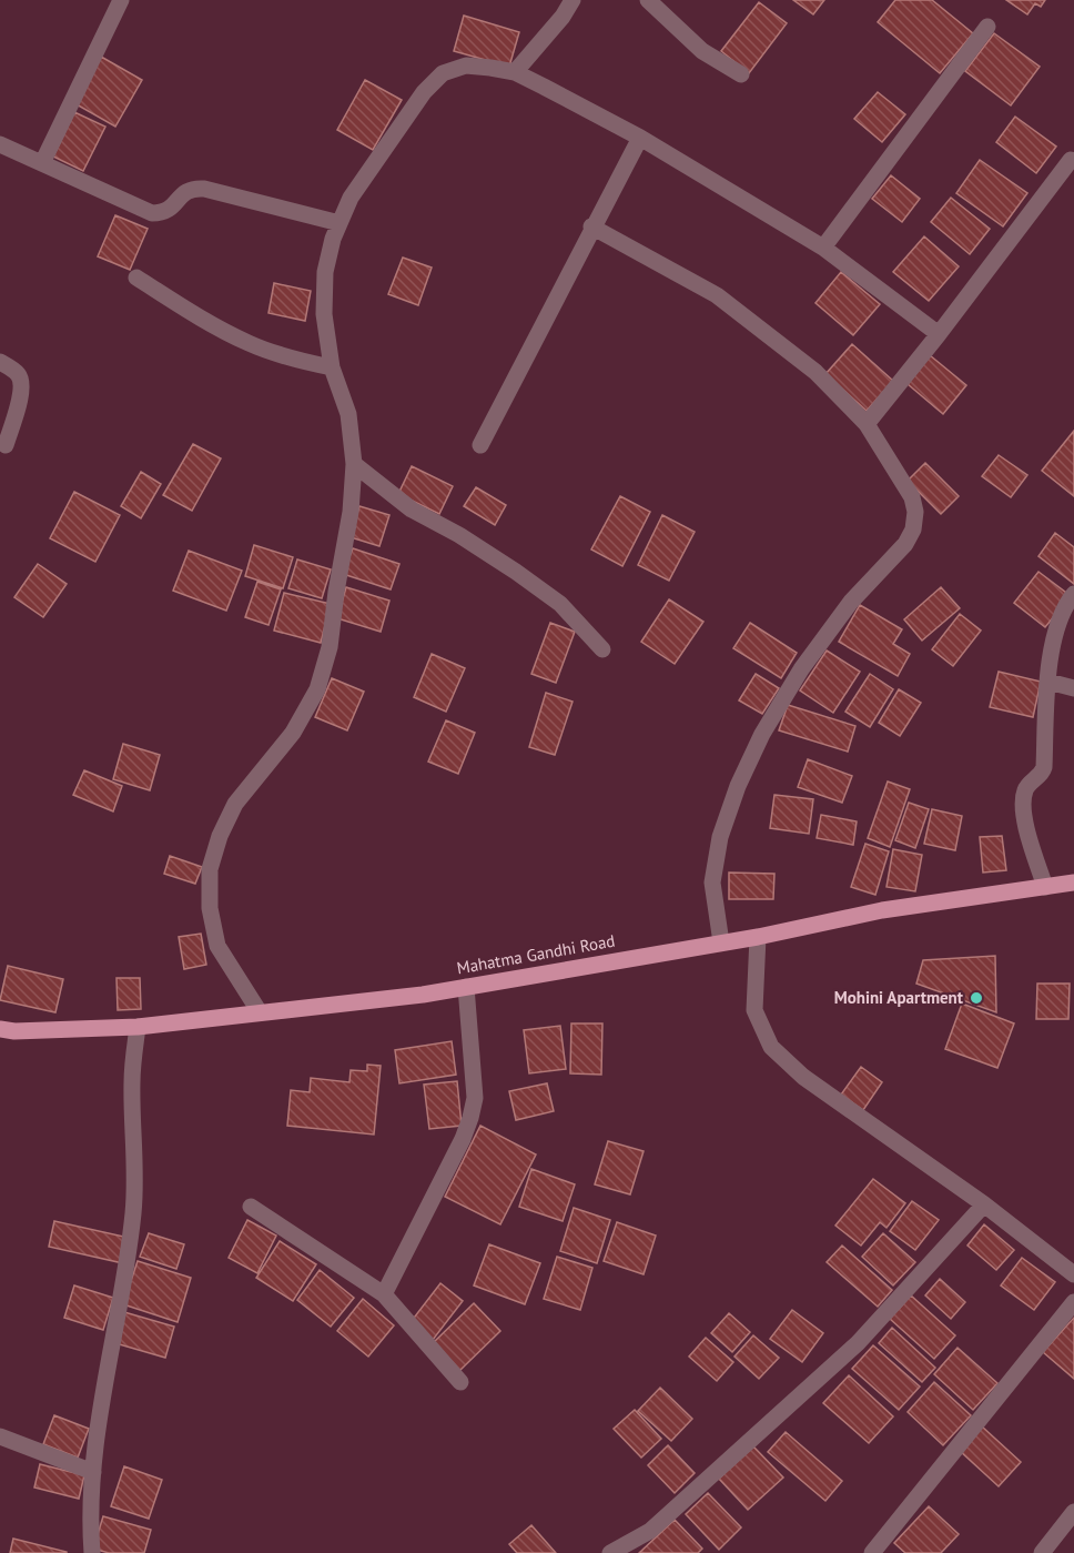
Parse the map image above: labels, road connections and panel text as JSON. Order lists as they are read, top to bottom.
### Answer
{
  "streets": {
    "main road": ["Mahatma Gandhi Road"]
  },
  "places": ["Mohini Apartment"]
}
